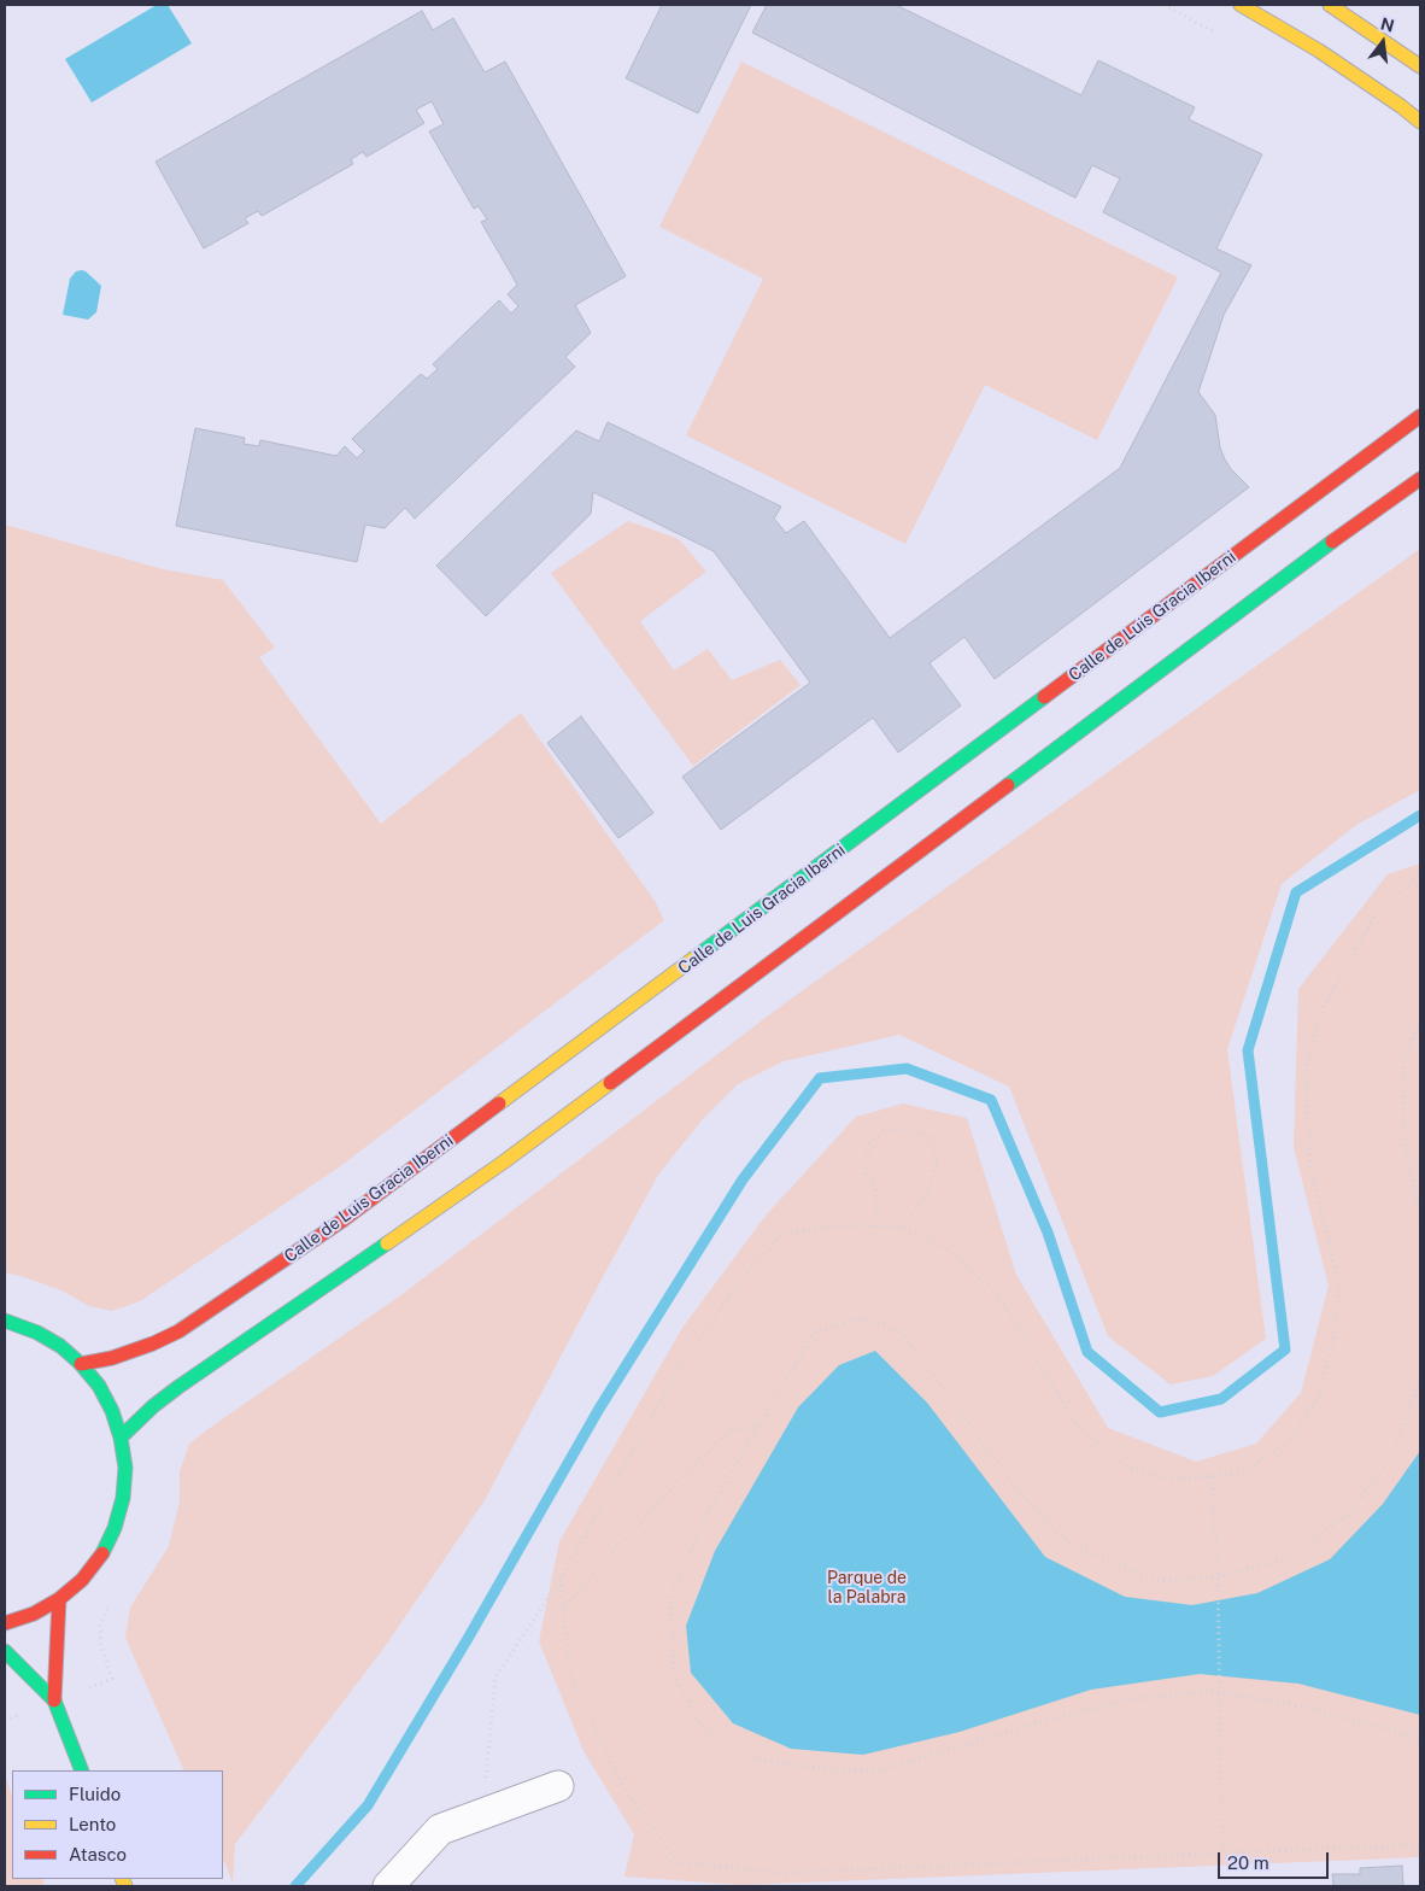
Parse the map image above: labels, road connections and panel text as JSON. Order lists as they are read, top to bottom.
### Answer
{
  "streets": {
    "main road": ["Calle de Luis Gracia Iberni"]
  },
  "parks": ["Parque de la Palabra"],
  "legend": ["Fluido", "Lento", "Atasco"],
  "scale_bar": "20 m",
  "north": "top"
}
